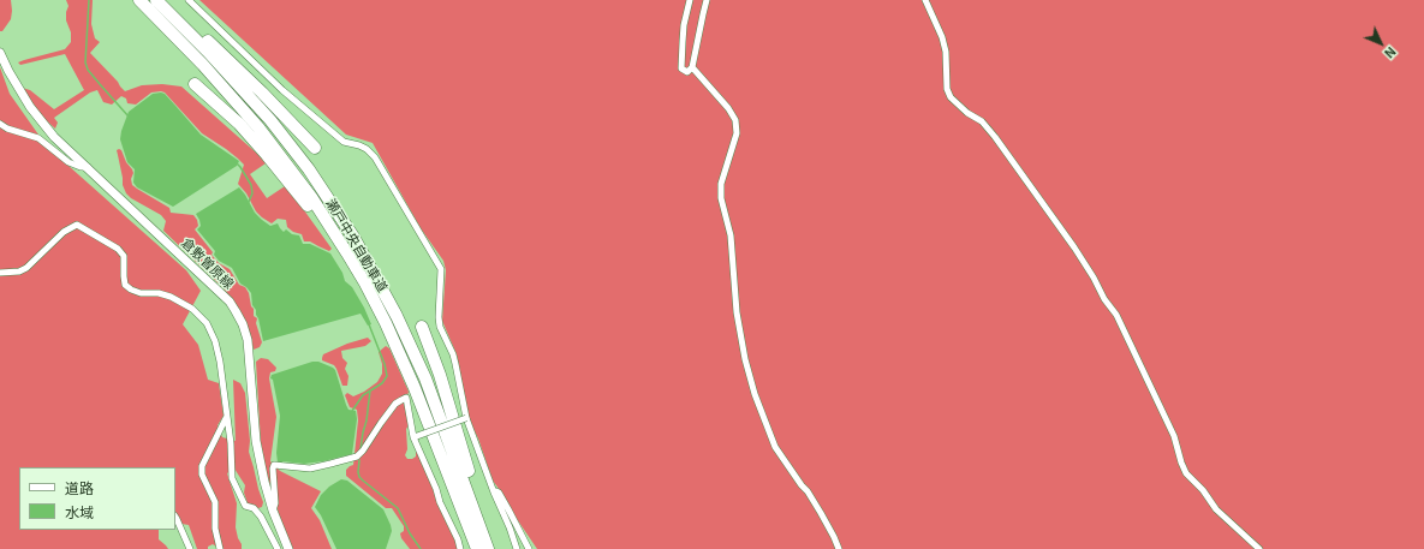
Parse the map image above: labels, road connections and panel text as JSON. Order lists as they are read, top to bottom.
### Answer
{
  "streets": {
    "highway": ["瀬戸中央自動車道"],
    "street": ["倉敷曽原線"]
  },
  "legend": ["道路", "水域"],
  "north": "bottom right"
}
